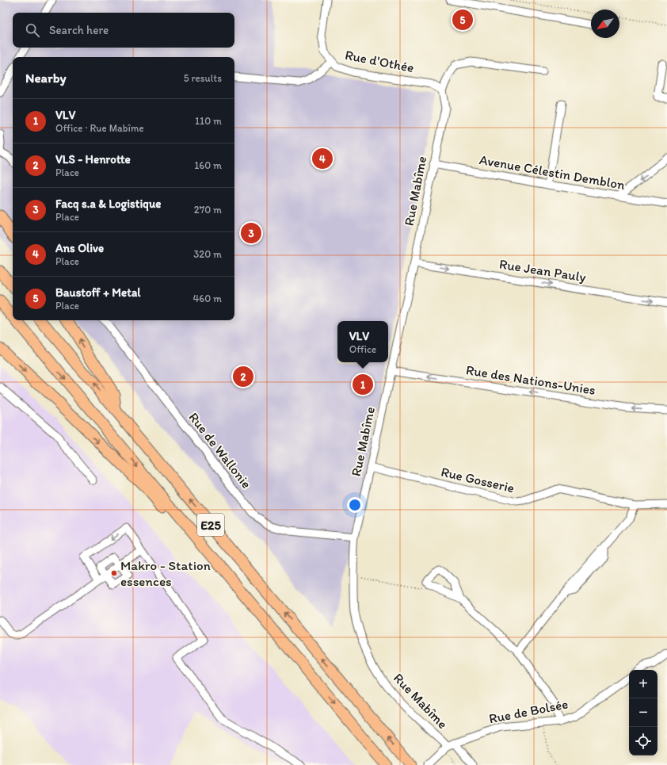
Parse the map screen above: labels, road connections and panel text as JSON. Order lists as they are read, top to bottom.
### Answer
{
  "streets": {
    "highway": ["E25"],
    "street": [
      "Rue d'Othée",
      "Avenue Célestin Demblon",
      "Rue Mabîme",
      "Rue Jean Pauly",
      "Rue des Nations-Unies",
      "Rue de Wallonie",
      "Rue Gosserie",
      "Rue de Bolsée"
    ]
  },
  "crossings": [
    ["Rue d'Othée", "Rue Mabîme"],
    ["Avenue Célestin Demblon", "Rue Mabîme"],
    ["Rue Mabîme", "Rue Jean Pauly"],
    ["Rue Mabîme", "Rue des Nations-Unies"],
    ["Rue Mabîme", "Rue de Wallonie"],
    ["Rue Mabîme", "Rue Gosserie"],
    ["Rue Mabîme", "Rue de Bolsée"]
  ],
  "one_way": ["Rue Jean Pauly", "Rue des Nations-Unies"],
  "places": ["Makro - Station essences"],
  "north": "bottom left",
  "page": {
    "pins": [
      "5",
      "4",
      "3",
      "2",
      "1"
    ],
    "search": "Search here",
    "heading": ["Nearby", "5 results"],
    "list": [
      {
        "mark": "1",
        "name": "VLV",
        "note": "Office · Rue Mabîme",
        "value": "110 m"
      },
      {
        "mark": "2",
        "name": "VLS - Henrotte",
        "note": "Place",
        "value": "160 m"
      },
      {
        "mark": "3",
        "name": "Facq s.a & Logistique",
        "note": "Place",
        "value": "270 m"
      },
      {
        "mark": "4",
        "name": "Ans Olive",
        "note": "Place",
        "value": "320 m"
      },
      {
        "mark": "5",
        "name": "Baustoff + Metal",
        "note": "Place",
        "value": "460 m"
      }
    ],
    "popup": ["VLV", "Office"],
    "map_buttons": ["+", "−"]
  }
}
